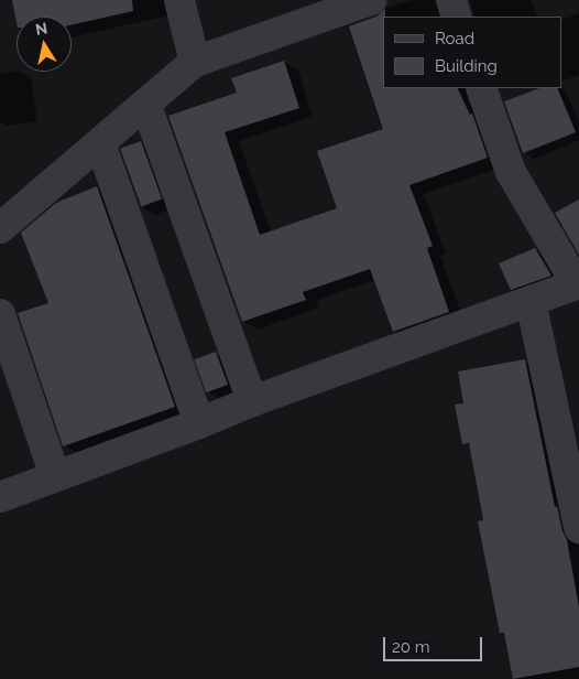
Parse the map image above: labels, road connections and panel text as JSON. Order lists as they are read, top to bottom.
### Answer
{
  "legend": ["Road", "Building"],
  "scale_bar": "20 m",
  "north": "top"
}
